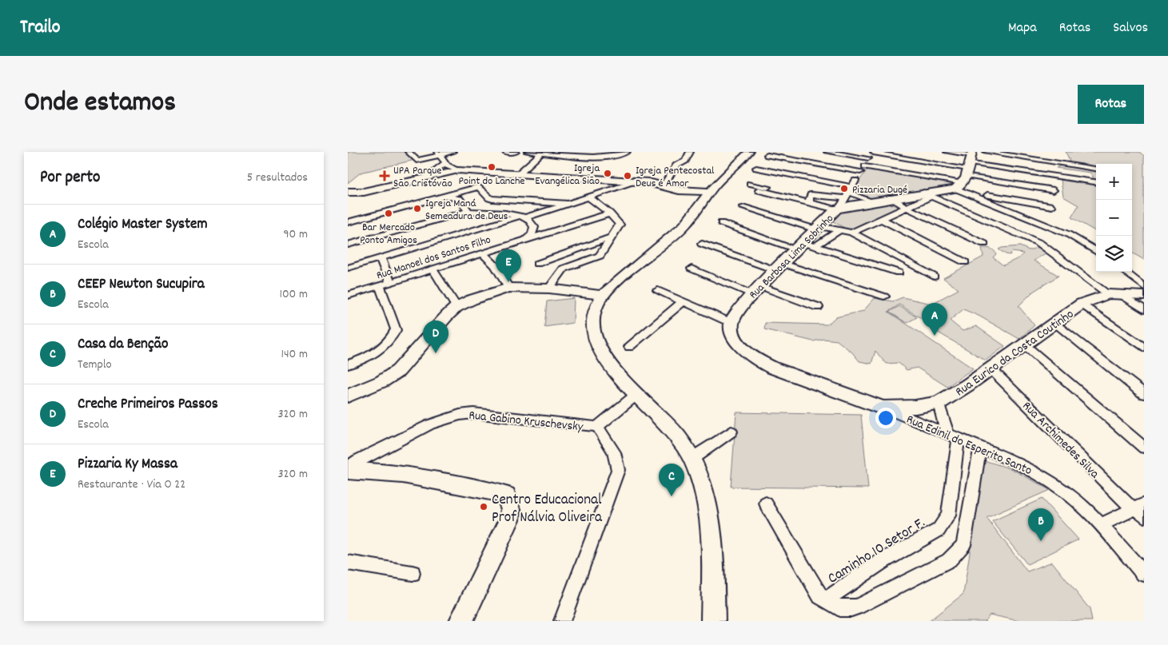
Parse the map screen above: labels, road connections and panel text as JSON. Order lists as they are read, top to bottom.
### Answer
{
  "streets": {
    "street": [
      "Rua Barbosa Lima Sobrinho",
      "Rua Manoel dos Santos Filho",
      "Rua Eurico da Costa Coutinho",
      "Rua Gabino Kruschevsky",
      "Rua Archimedes Silva",
      "Rua Edinil do Esperito Santo",
      "Caminho 10 Setor F."
    ]
  },
  "crossings": [
    ["Rua Barbosa Lima Sobrinho", "Rua Edinil do Esperito Santo"],
    ["Rua Eurico da Costa Coutinho", "Rua Archimedes Silva"],
    ["Rua Eurico da Costa Coutinho", "Rua Edinil do Esperito Santo"],
    ["Rua Edinil do Esperito Santo", "Caminho 10 Setor F."]
  ],
  "places": {
    "other": [
      "Point do Lanche",
      "Igreja Evangélica Sião",
      "Igreja Pentecostal Deus é Amor",
      "Pizzaria Dugé",
      "Igreja Maná Semeadura de Deus",
      "Bar Mercado Ponto Amigos",
      "Centro Educacional Prof Nálvia Oliveira"
    ],
    "health": ["UPA Parque São Cristóvão"]
  },
  "page": {
    "header": "Trailo",
    "nav": ["Mapa", "Rotas", "Salvos"],
    "title": "Onde estamos",
    "buttons": "Rotas",
    "heading": ["Por perto", "5 resultados"],
    "map_buttons": ["+", "−"],
    "list": [
      {
        "mark": "A",
        "name": "Colégio Master System",
        "note": "Escola",
        "value": "90 m"
      },
      {
        "mark": "B",
        "name": "CEEP Newton Sucupira",
        "note": "Escola",
        "value": "100 m"
      },
      {
        "mark": "C",
        "name": "Casa da Benção",
        "note": "Templo",
        "value": "140 m"
      },
      {
        "mark": "D",
        "name": "Creche Primeiros Passos",
        "note": "Escola",
        "value": "320 m"
      },
      {
        "mark": "E",
        "name": "Pizzaria Ky Massa",
        "note": "Restaurante · Via O 22",
        "value": "320 m"
      }
    ],
    "pins": [
      "E",
      "A",
      "D",
      "C",
      "B"
    ]
  }
}
